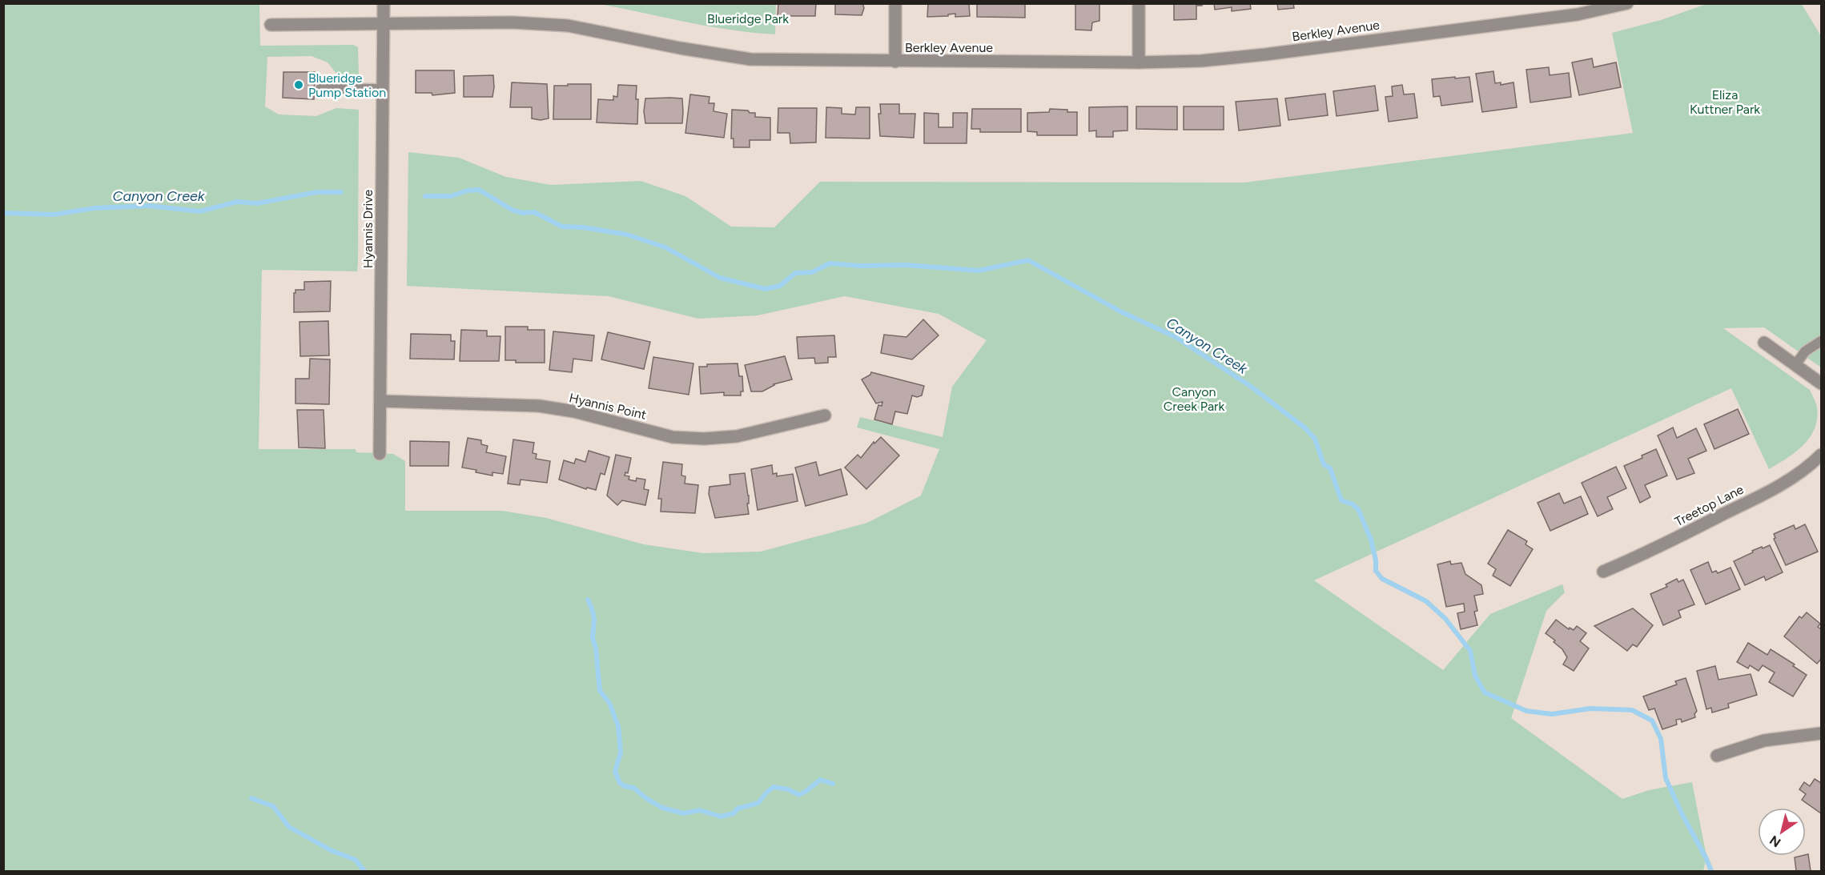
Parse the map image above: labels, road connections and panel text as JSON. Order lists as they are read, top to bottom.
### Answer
{
  "streets": {
    "street": [
      "Berkley Avenue",
      "Hyannis Drive",
      "Hyannis Point",
      "Treetop Lane"
    ]
  },
  "crossings": [
    ["Berkley Avenue", "Hyannis Drive"],
    ["Hyannis Drive", "Hyannis Point"]
  ],
  "water": ["Canyon Creek"],
  "parks": ["Blueridge Park", "Eliza Kuttner Park", "Canyon Creek Park"],
  "places": ["Blueridge Pump Station"],
  "north": "bottom left"
}
